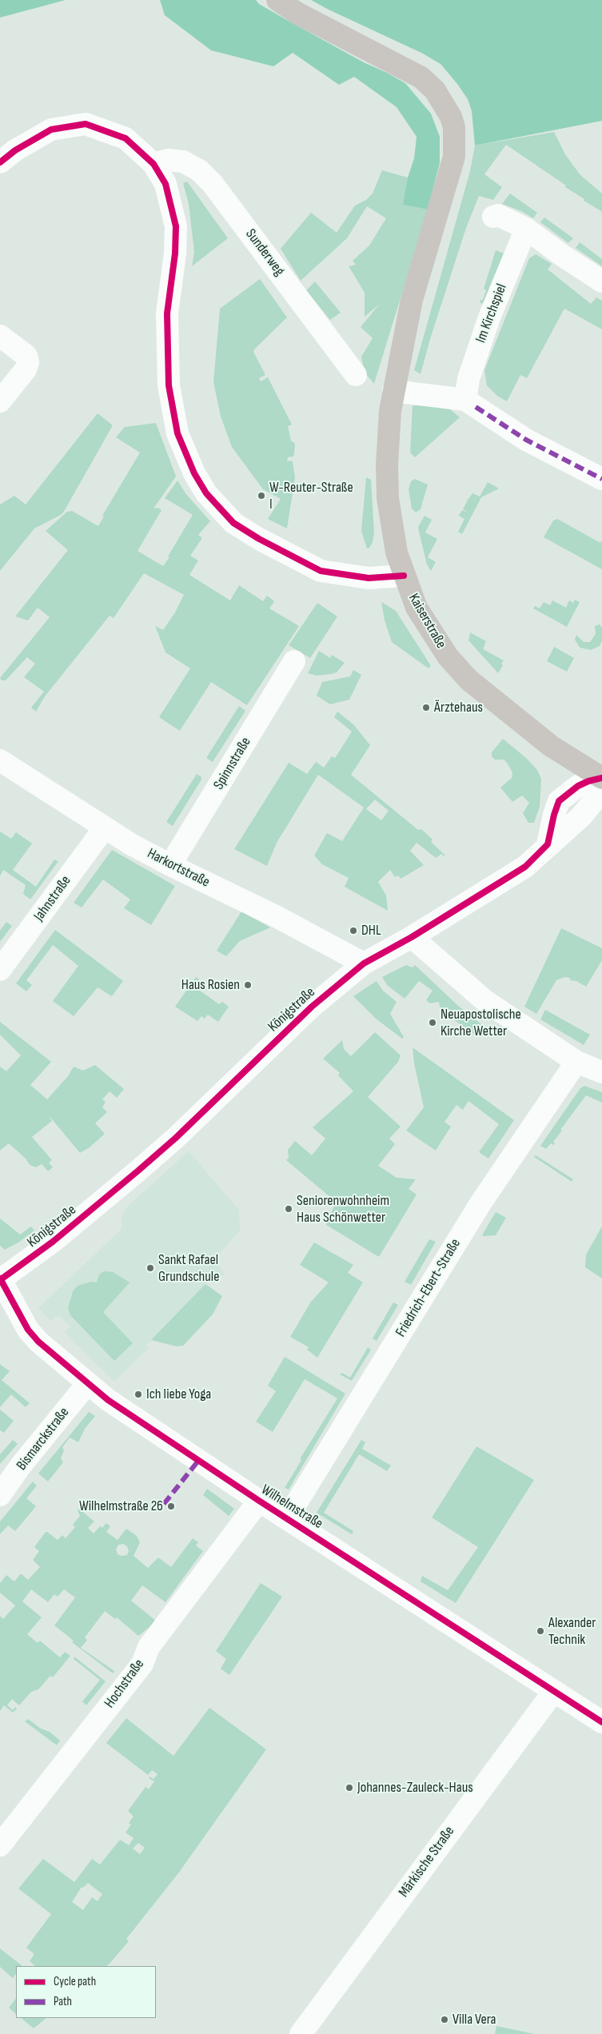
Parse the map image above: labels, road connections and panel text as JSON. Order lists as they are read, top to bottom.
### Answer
{
  "streets": {
    "main road": ["Kaiserstraße"],
    "street": [
      "Sunderweg",
      "Im Kirchspiel",
      "Spinnstraße",
      "Harkortstraße",
      "Jahnstraße",
      "Königstraße",
      "Friedrich-Ebert-Straße",
      "Bismarckstraße",
      "Wilhelmstraße",
      "Hochstraße",
      "Märkische Straße"
    ]
  },
  "crossings": [
    ["Kaiserstraße", "Königstraße"],
    ["Spinnstraße", "Harkortstraße"],
    ["Harkortstraße", "Jahnstraße"],
    ["Harkortstraße", "Königstraße"],
    ["Königstraße", "Wilhelmstraße"],
    ["Friedrich-Ebert-Straße", "Wilhelmstraße"],
    ["Bismarckstraße", "Wilhelmstraße"],
    ["Wilhelmstraße", "Hochstraße"],
    ["Wilhelmstraße", "Märkische Straße"]
  ],
  "places": [
    "W-Reuter-Straße I",
    "Ärztehaus",
    "DHL",
    "Haus Rosien",
    "Neuapostolische Kirche Wetter",
    "Seniorenwohnheim Haus Schönwetter",
    "Sankt Rafael Grundschule",
    "Ich liebe Yoga",
    "Wilhelmstraße 26",
    "Alexander Technik",
    "Johannes-Zauleck-Haus",
    "Villa Vera"
  ],
  "legend": ["Cycle path", "Path"]
}
